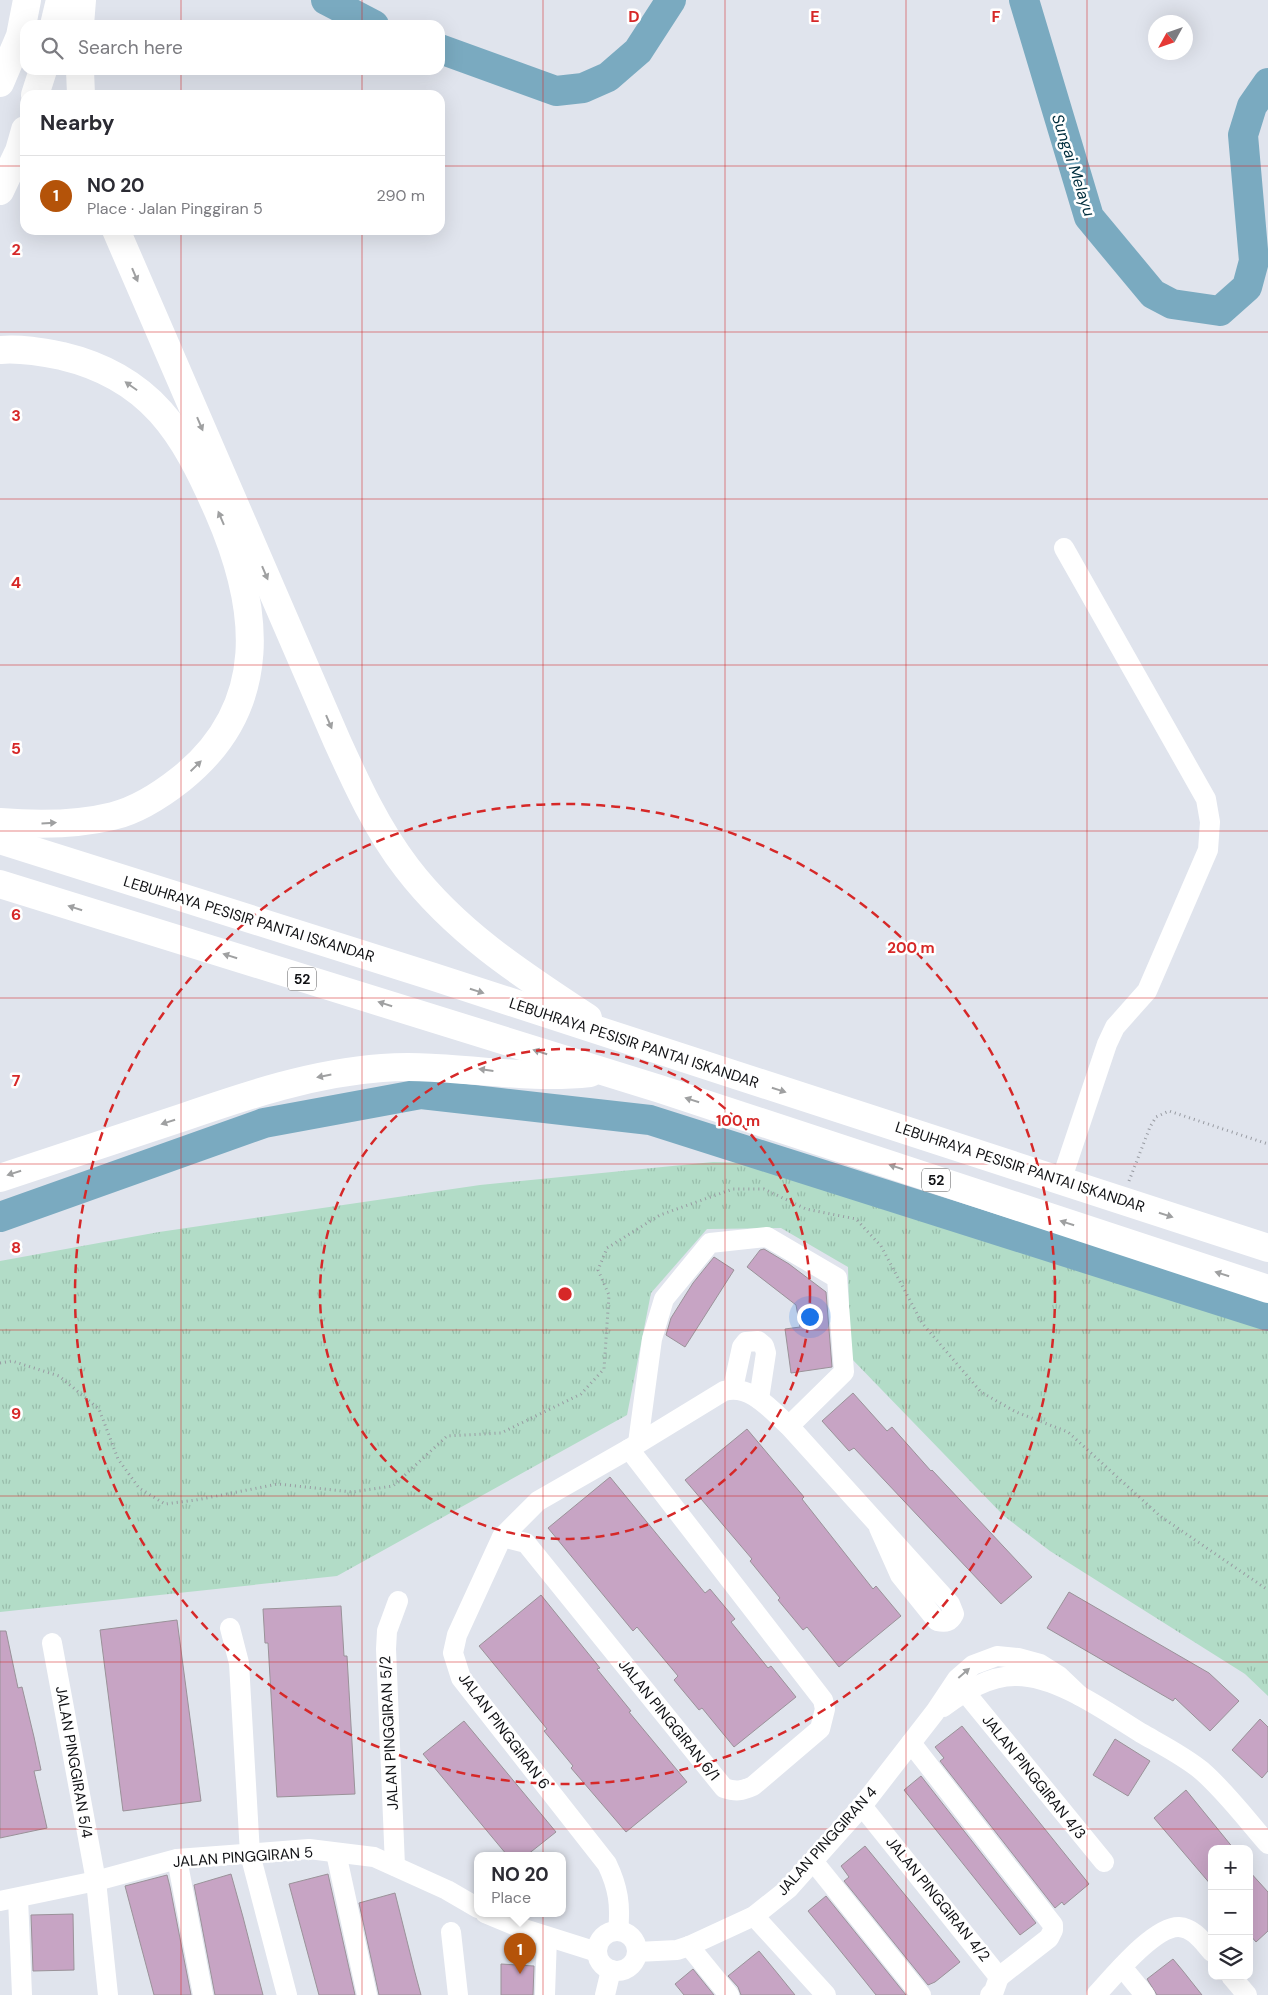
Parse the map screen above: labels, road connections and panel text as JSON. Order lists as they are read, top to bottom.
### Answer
{
  "streets": {
    "highway": ["LEBUHRAYA PESISIR PANTAI ISKANDAR", "52"],
    "street": [
      "JALAN PINGGIRAN 6/1",
      "JALAN PINGGIRAN 6",
      "JALAN PINGGIRAN 5/2",
      "JALAN PINGGIRAN 5/4",
      "JALAN PINGGIRAN 4/3",
      "JALAN PINGGIRAN 4",
      "JALAN PINGGIRAN 5",
      "JALAN PINGGIRAN 4/2"
    ]
  },
  "crossings": [
    ["JALAN PINGGIRAN 6/1", "JALAN PINGGIRAN 6"],
    ["JALAN PINGGIRAN 6", "JALAN PINGGIRAN 4"],
    ["JALAN PINGGIRAN 5/2", "JALAN PINGGIRAN 5"],
    ["JALAN PINGGIRAN 5/4", "JALAN PINGGIRAN 5"],
    ["JALAN PINGGIRAN 4/3", "JALAN PINGGIRAN 4"],
    ["JALAN PINGGIRAN 4", "JALAN PINGGIRAN 4/2"]
  ],
  "water": ["Sungai Melayu"],
  "north": "bottom left",
  "page": {
    "search": "Search here",
    "heading": "Nearby",
    "list": [
      {
        "mark": "1",
        "name": "NO 20",
        "note": "Place · Jalan Pinggiran 5",
        "value": "290 m"
      }
    ],
    "map_buttons": ["+", "−"],
    "popup": ["NO 20", "Place"],
    "pins": "1"
  },
  "grid": {
    "columns": ["D", "E", "F"],
    "rows": [
      "2",
      "3",
      "4",
      "5",
      "6",
      "7",
      "8",
      "9"
    ]
  },
  "rings": ["200 m", "100 m"]
}
